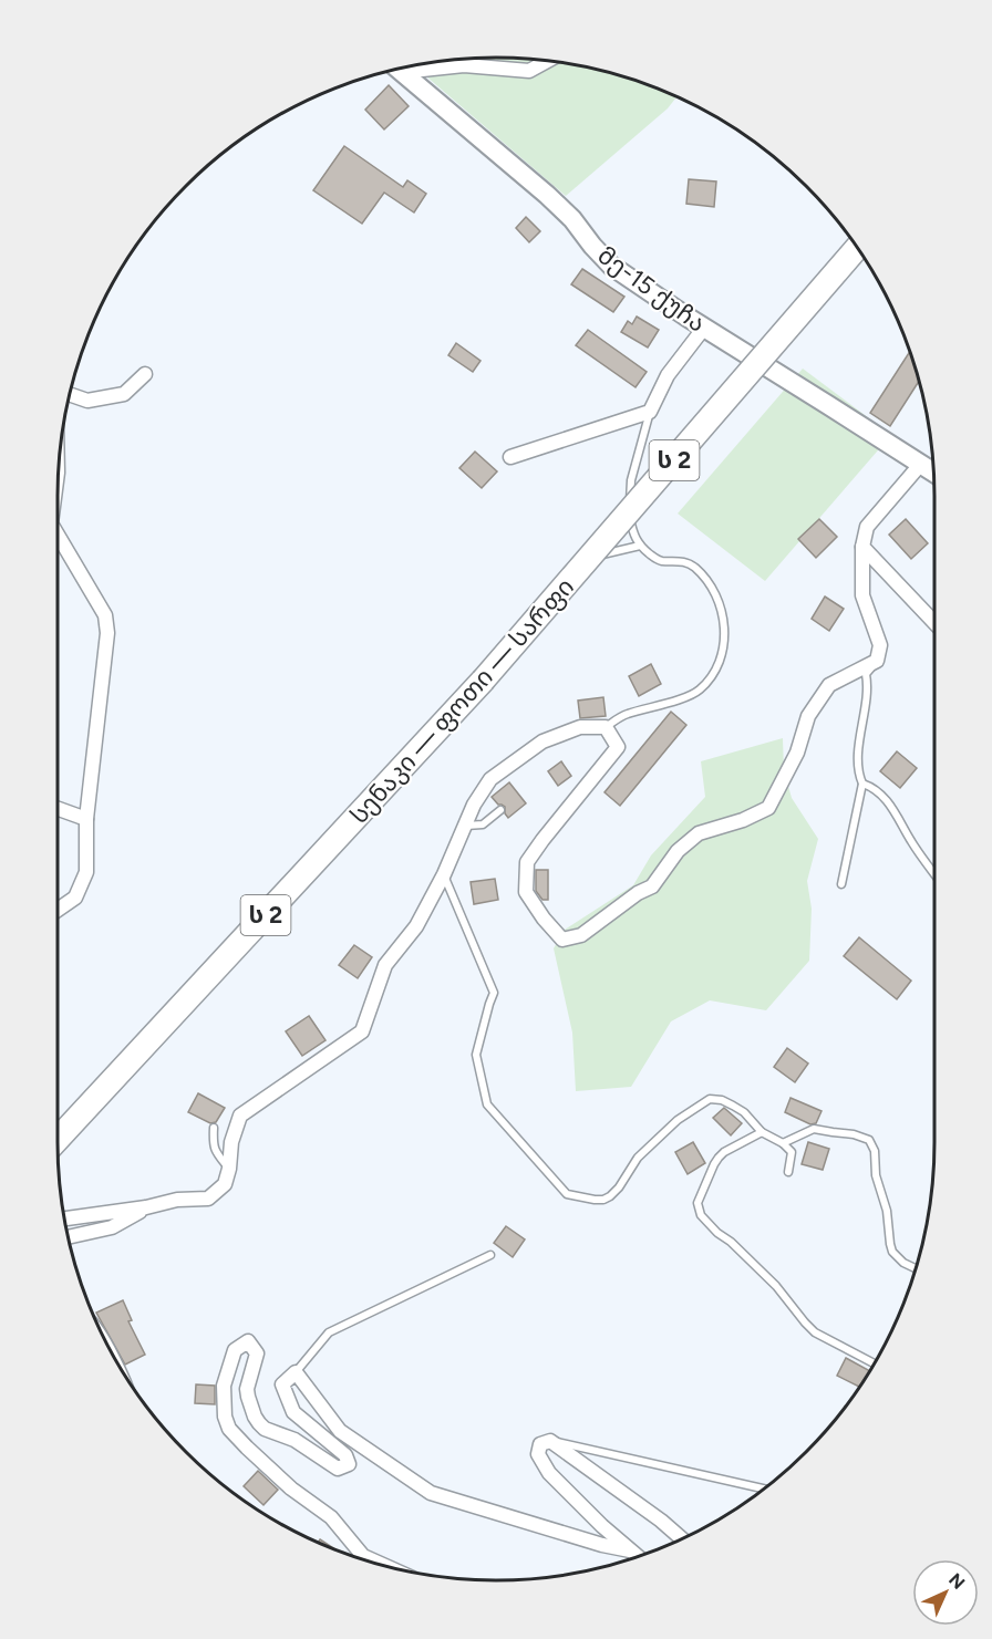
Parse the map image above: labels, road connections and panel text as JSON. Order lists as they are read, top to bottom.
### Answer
{
  "streets": {
    "highway": ["ს 2", "სენაკი — ფოთი — სარფი"],
    "street": ["მე-15 ქუჩა"]
  },
  "north": "top right"
}
